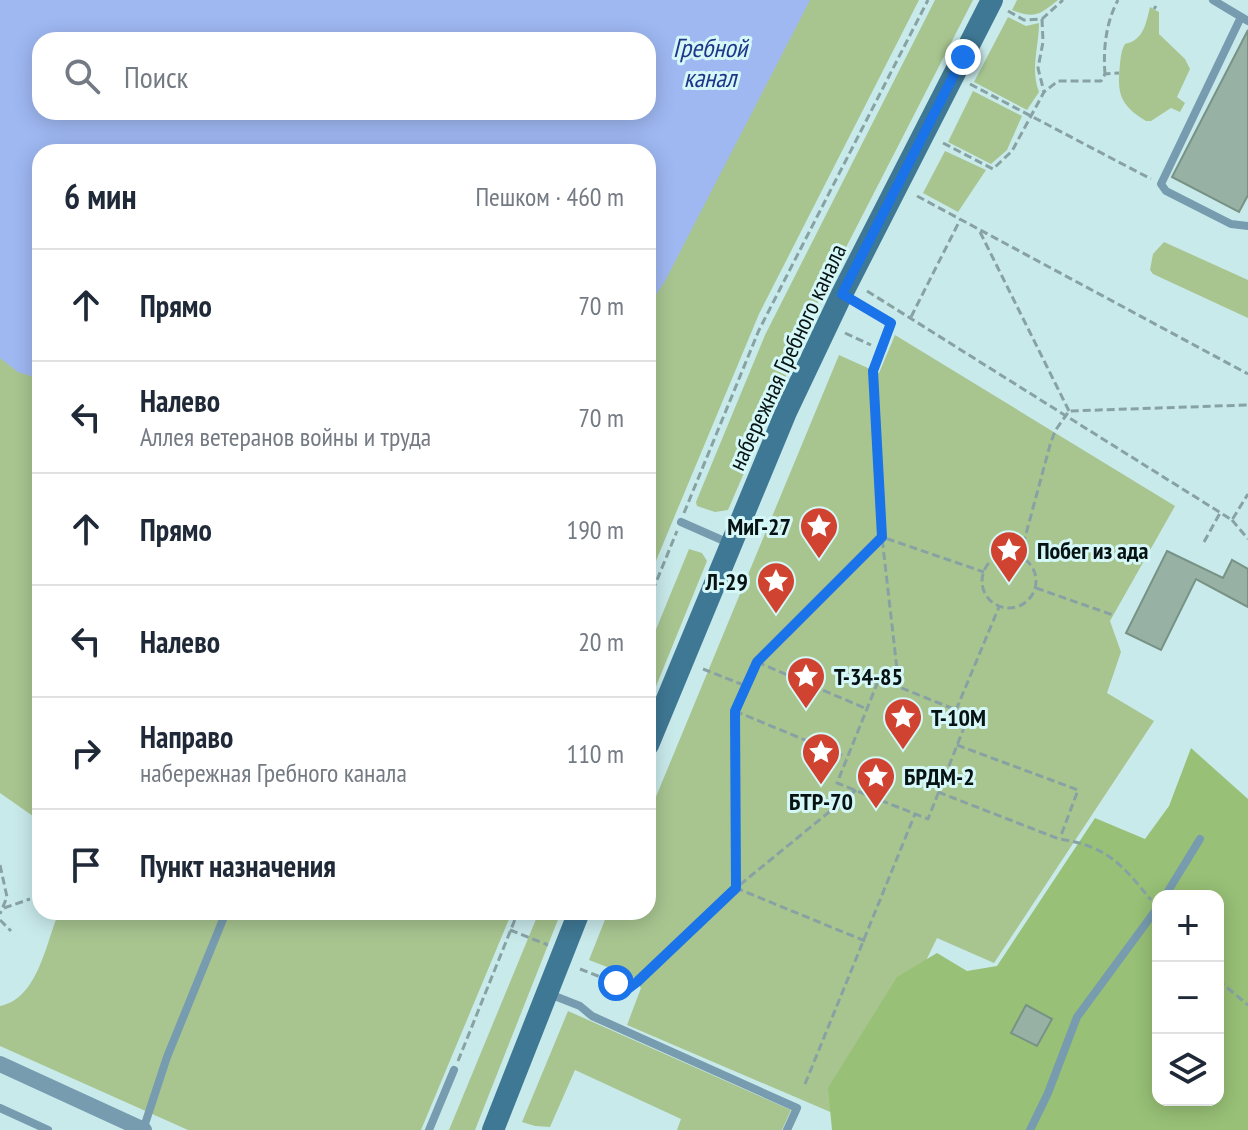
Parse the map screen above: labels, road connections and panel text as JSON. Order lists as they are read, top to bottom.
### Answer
{
  "streets": {
    "street": ["набережная Гребного канала"]
  },
  "water": ["Гребной канал"],
  "places": {
    "place": [
      "МиГ-27",
      "Побег из ада",
      "Л-29",
      "T-34-85",
      "Т-10М",
      "БТР-70",
      "БРДМ-2"
    ]
  },
  "page": {
    "search": "Поиск",
    "heading": ["6 мин", "Пешком · 460 m"],
    "list": [
      ["Прямо", "70 m"],
      ["Налево", "Аллея ветеранов войны и труда", "70 m"],
      ["Прямо", "190 m"],
      ["Налево", "20 m"],
      ["Направо", "набережная Гребного канала", "110 m"],
      "Пункт назначения"
    ],
    "map_buttons": ["+", "−"]
  }
}
